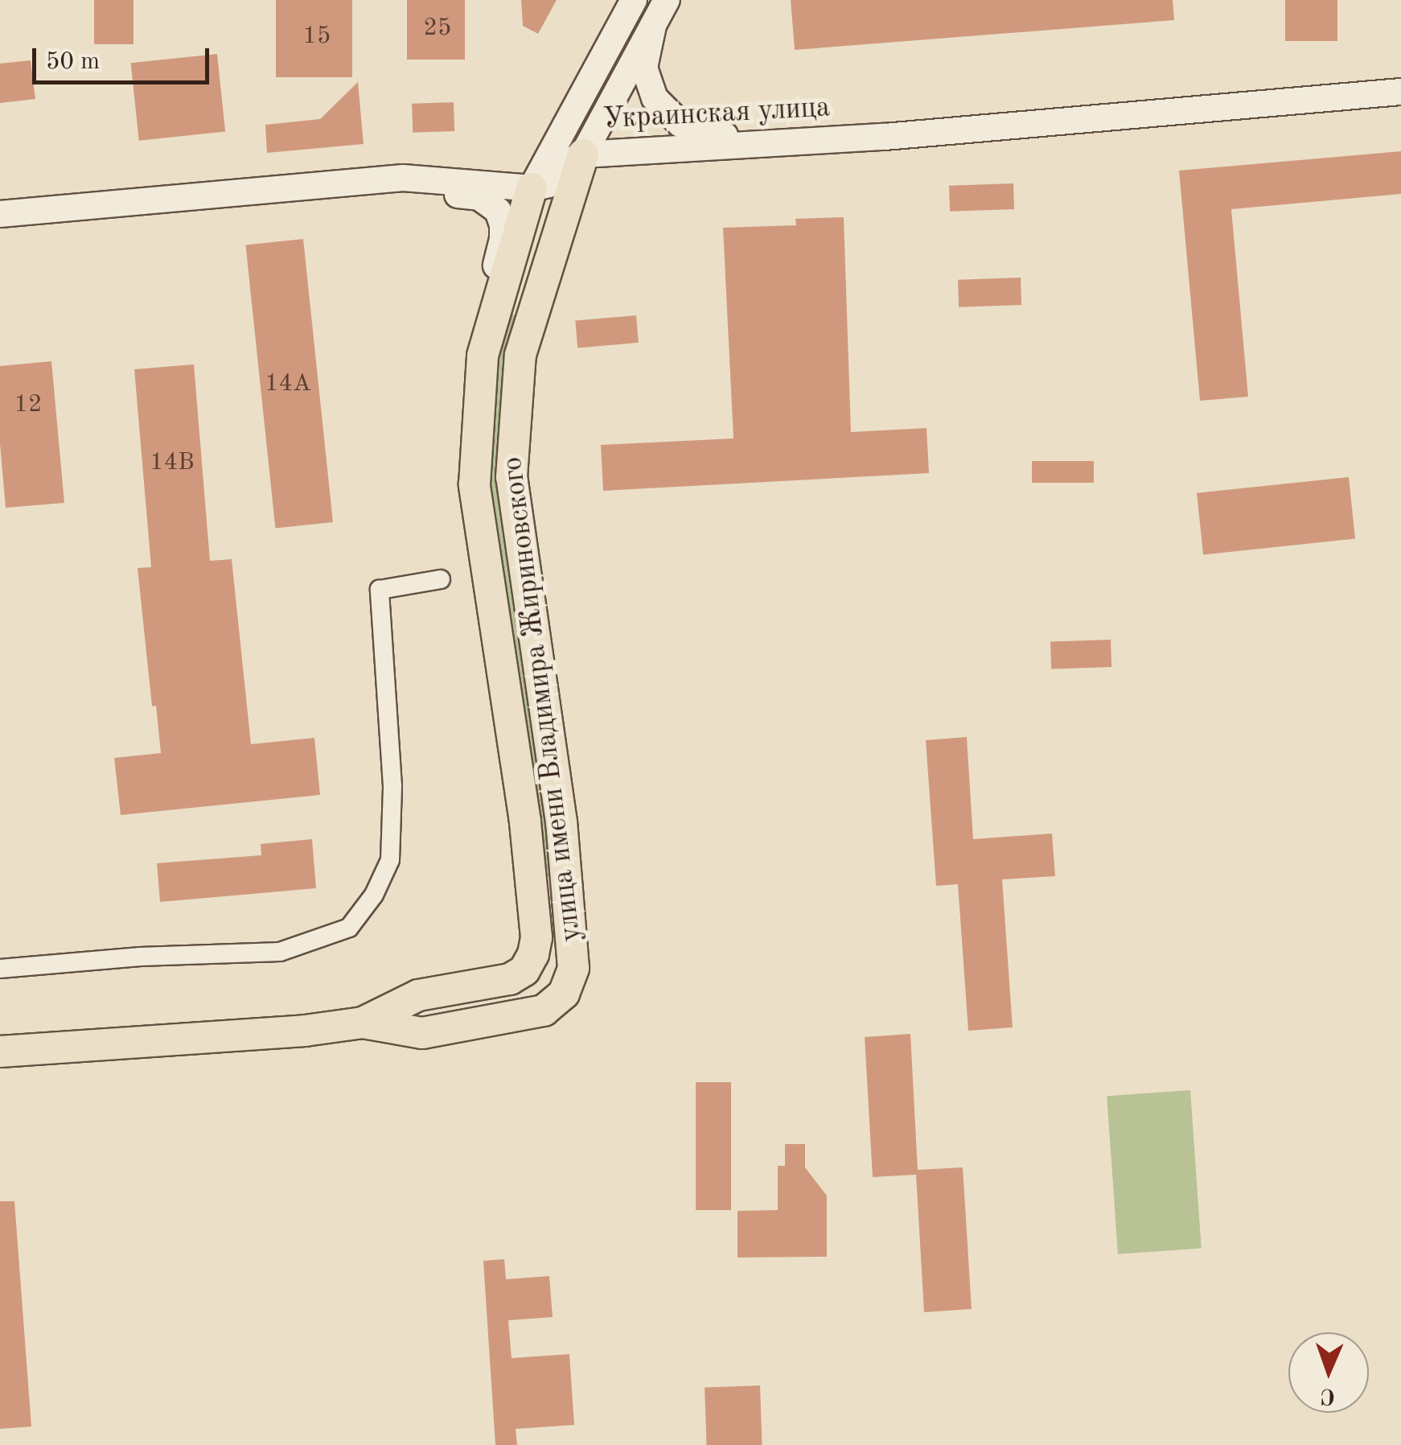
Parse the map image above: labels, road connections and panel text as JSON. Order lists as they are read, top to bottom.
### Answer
{
  "streets": {
    "main road": ["Украинская улица", "улица имени Владимира Жириновского"]
  },
  "crossings": [
    ["Украинская улица", "улица имени Владимира Жириновского"]
  ],
  "house_numbers": [
    "25",
    "15",
    "14А",
    "12",
    "14В"
  ],
  "scale_bar": "50 m",
  "north": "bottom"
}
